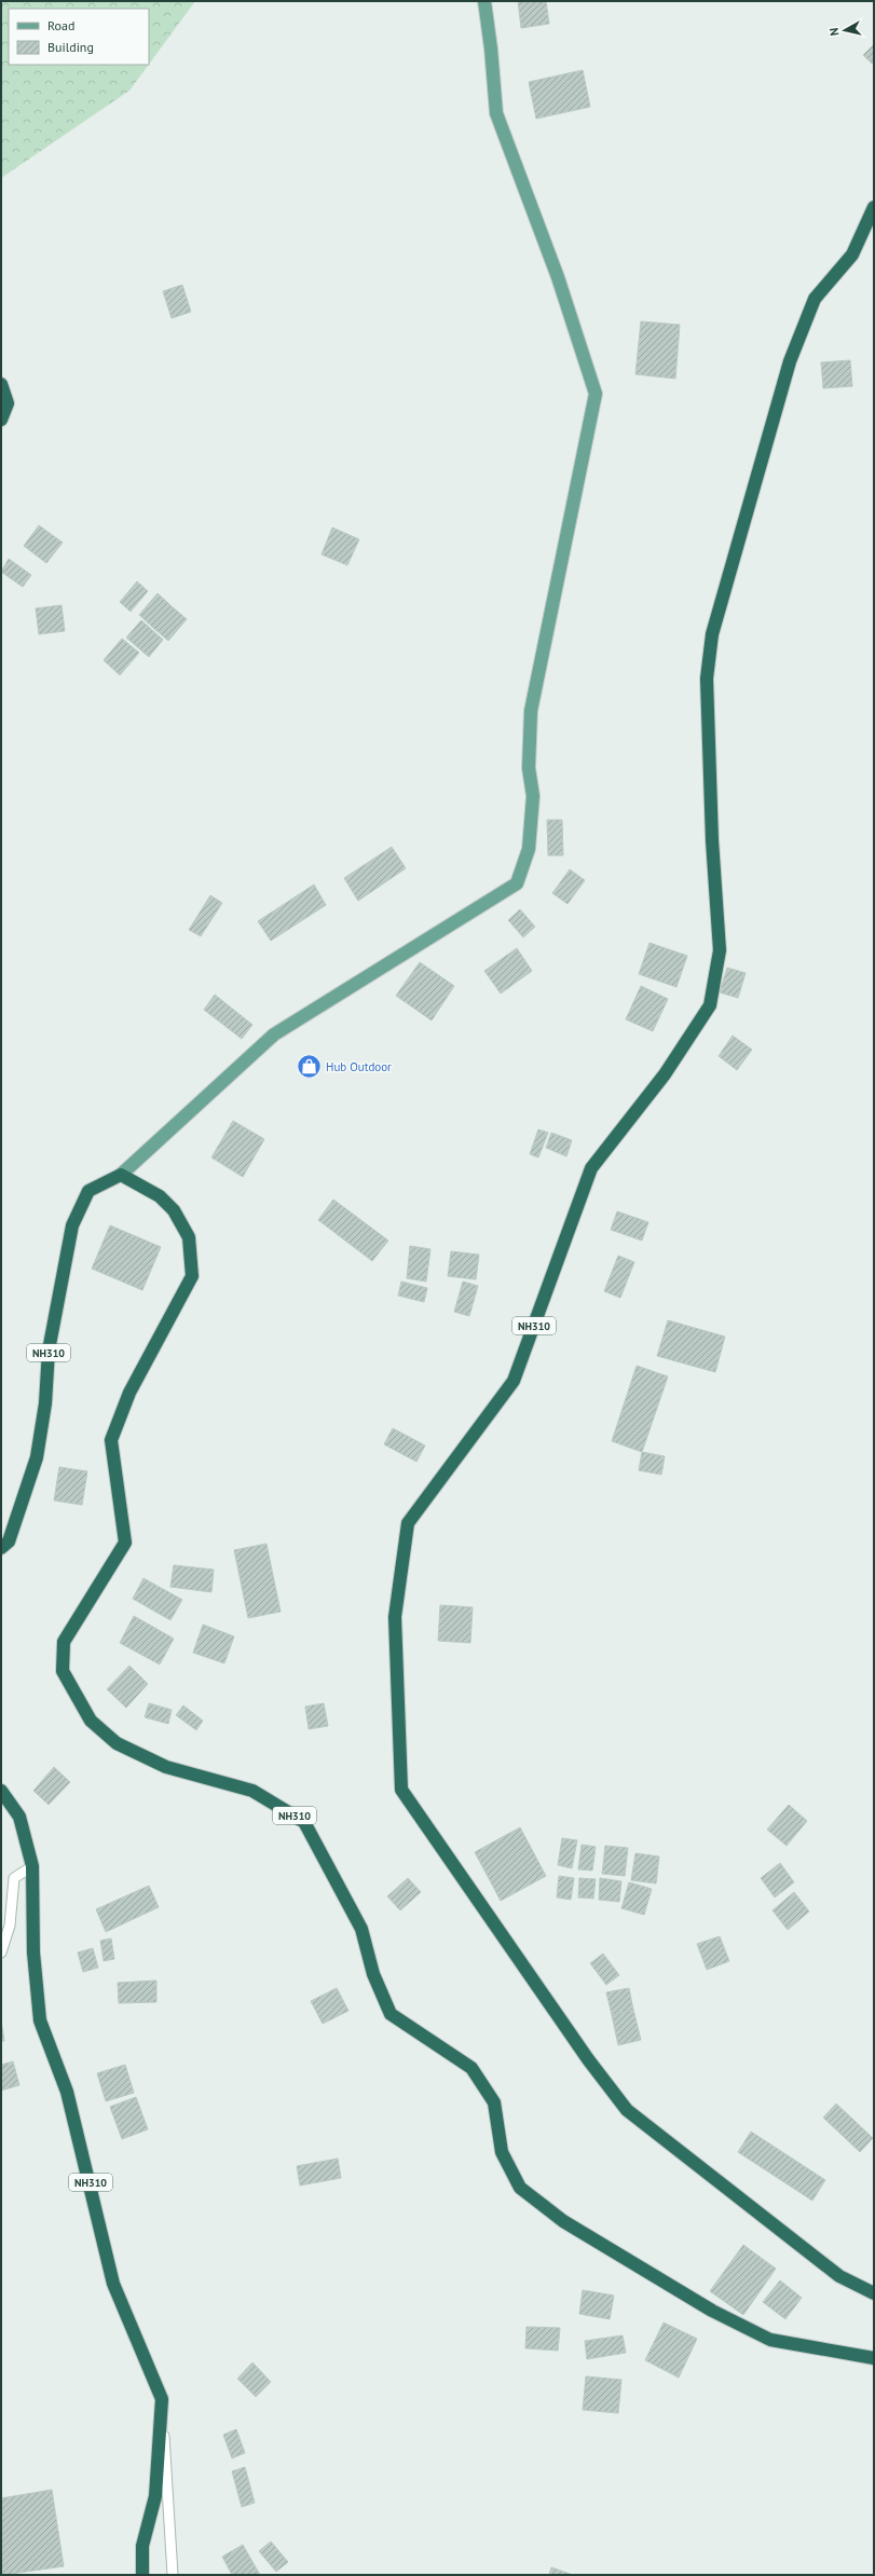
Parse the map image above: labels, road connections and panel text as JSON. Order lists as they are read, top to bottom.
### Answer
{
  "streets": {
    "highway": ["NH310"]
  },
  "places": {
    "shop": ["Hub Outdoor"]
  },
  "legend": ["Road", "Building"],
  "north": "left"
}
